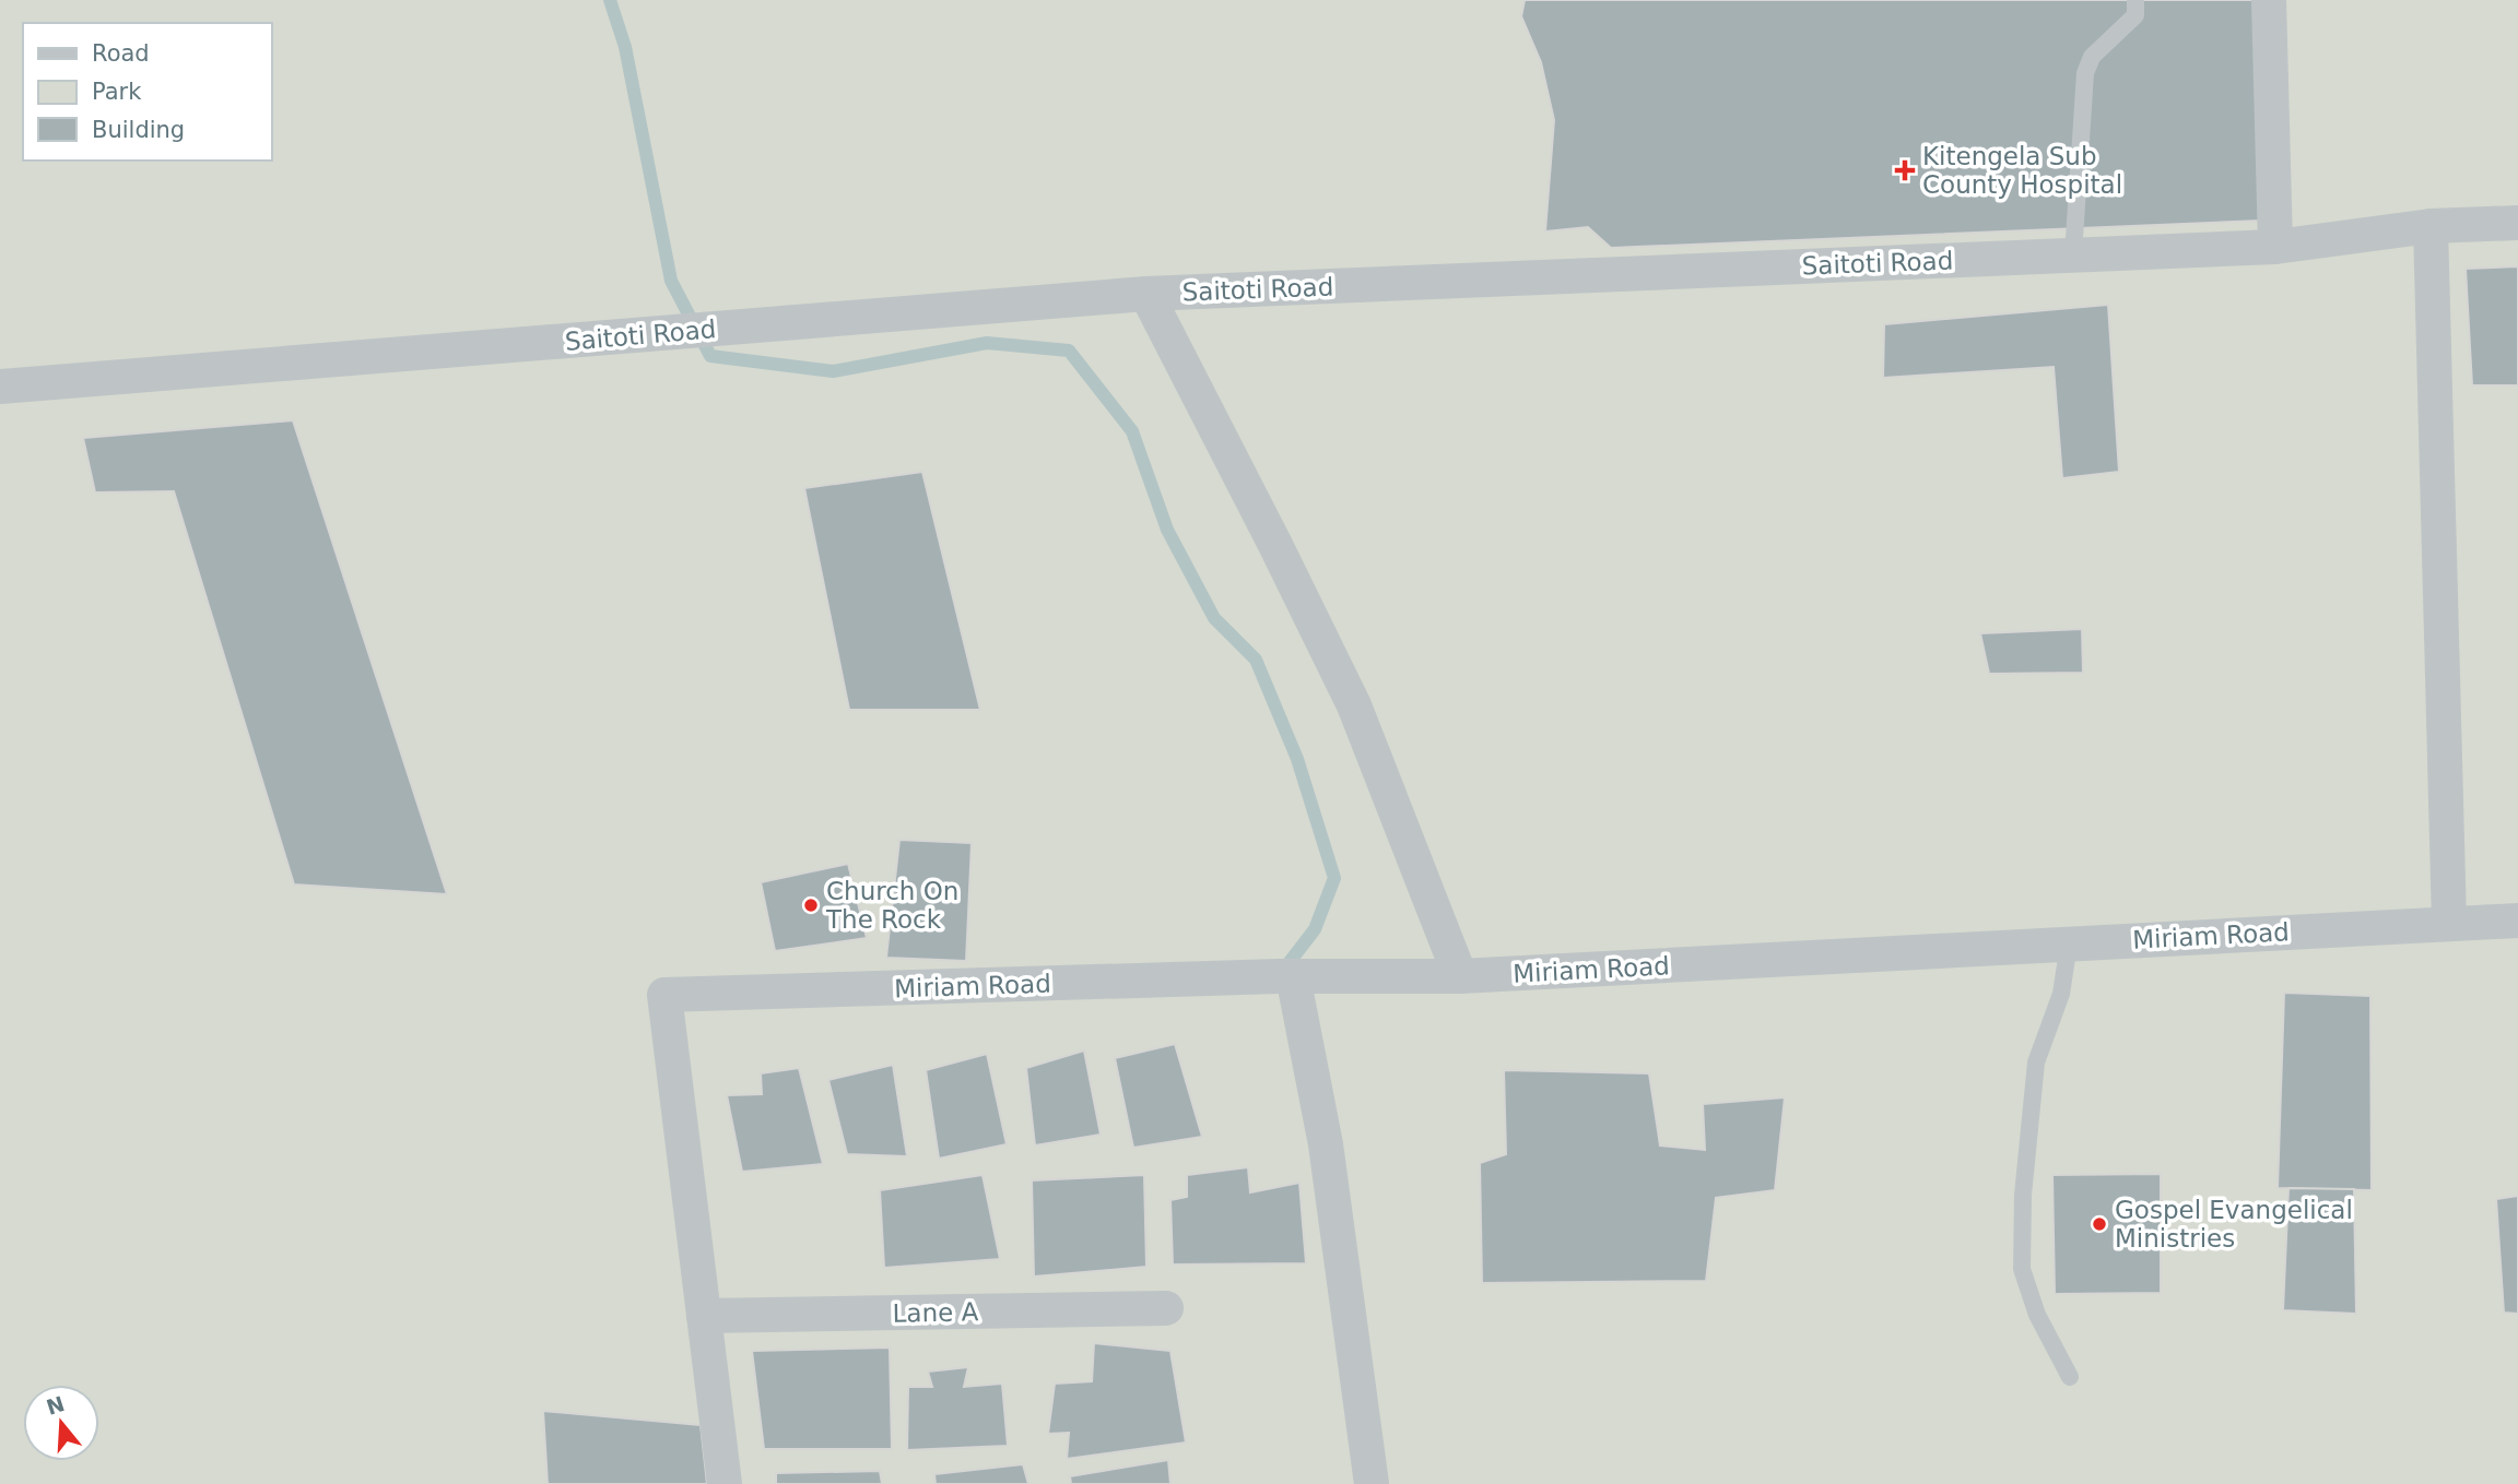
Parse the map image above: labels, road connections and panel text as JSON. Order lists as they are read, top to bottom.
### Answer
{
  "streets": {
    "street": ["Saitoti Road", "Miriam Road", "Lane A"]
  },
  "crossings": [
    ["Miriam Road", "Lane A"]
  ],
  "places": {
    "health": ["Kitengela Sub County Hospital"],
    "other": ["Church On The Rock", "Gospel Evangelical Ministries"]
  },
  "legend": ["Road", "Park", "Building"],
  "north": "top"
}
